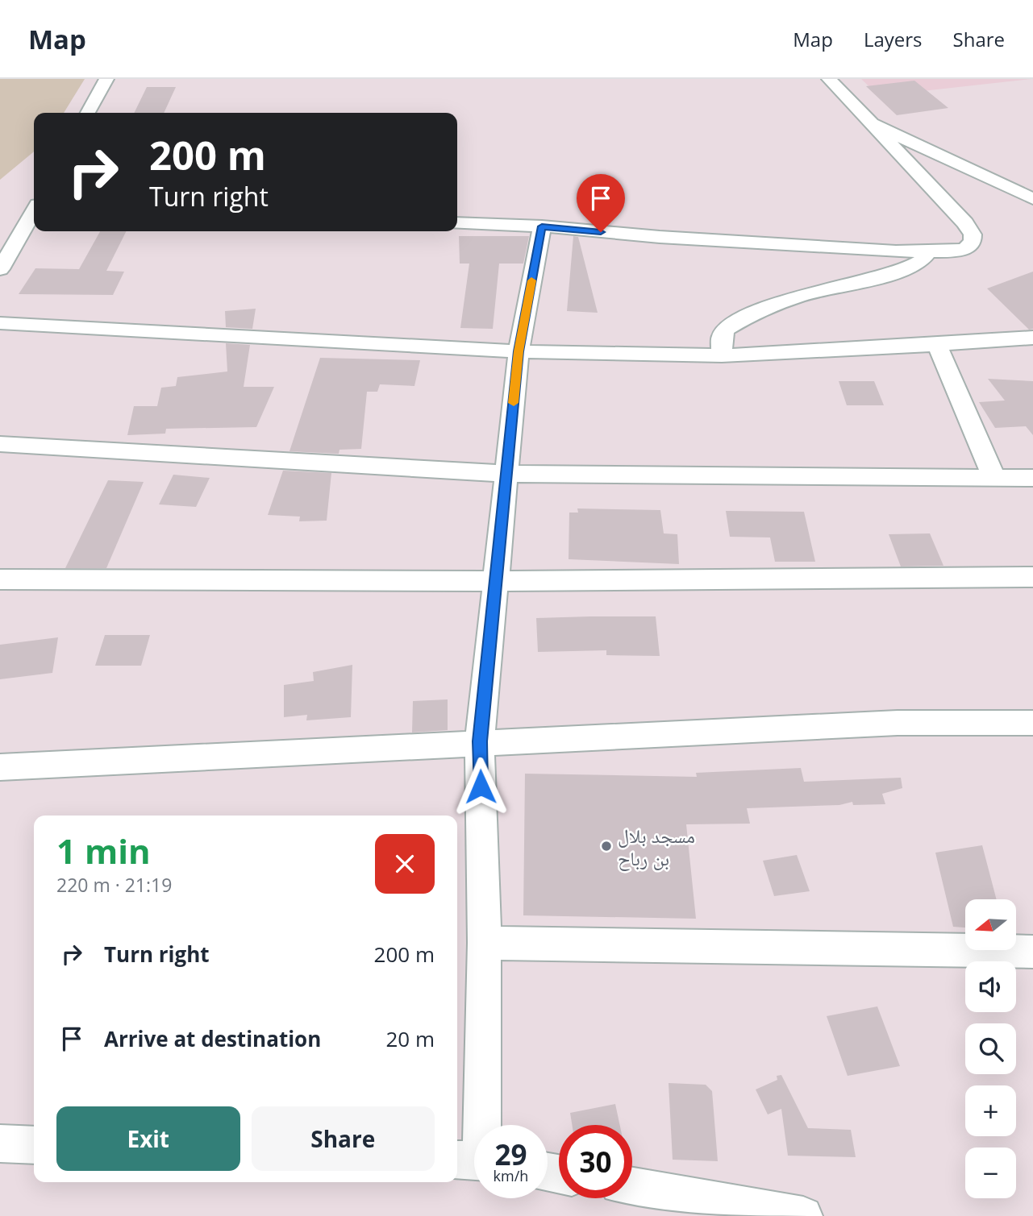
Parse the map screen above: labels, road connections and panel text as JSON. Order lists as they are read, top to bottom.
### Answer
{
  "places": ["مسجد بلال بن رباح"],
  "north": "left",
  "page": {
    "header": "Map",
    "nav": ["Map", "Layers", "Share"],
    "turn": ["200 m", "Turn right"],
    "heading": ["1 min", "220 m · 21:19"],
    "map_buttons": ["+", "−"],
    "list": [
      {
        "name": "Turn right",
        "value": "200 m"
      },
      {
        "name": "Arrive at destination",
        "value": "20 m"
      }
    ],
    "buttons": ["Exit", "Share"],
    "speed": "29 km/h",
    "limit": "30"
  }
}
